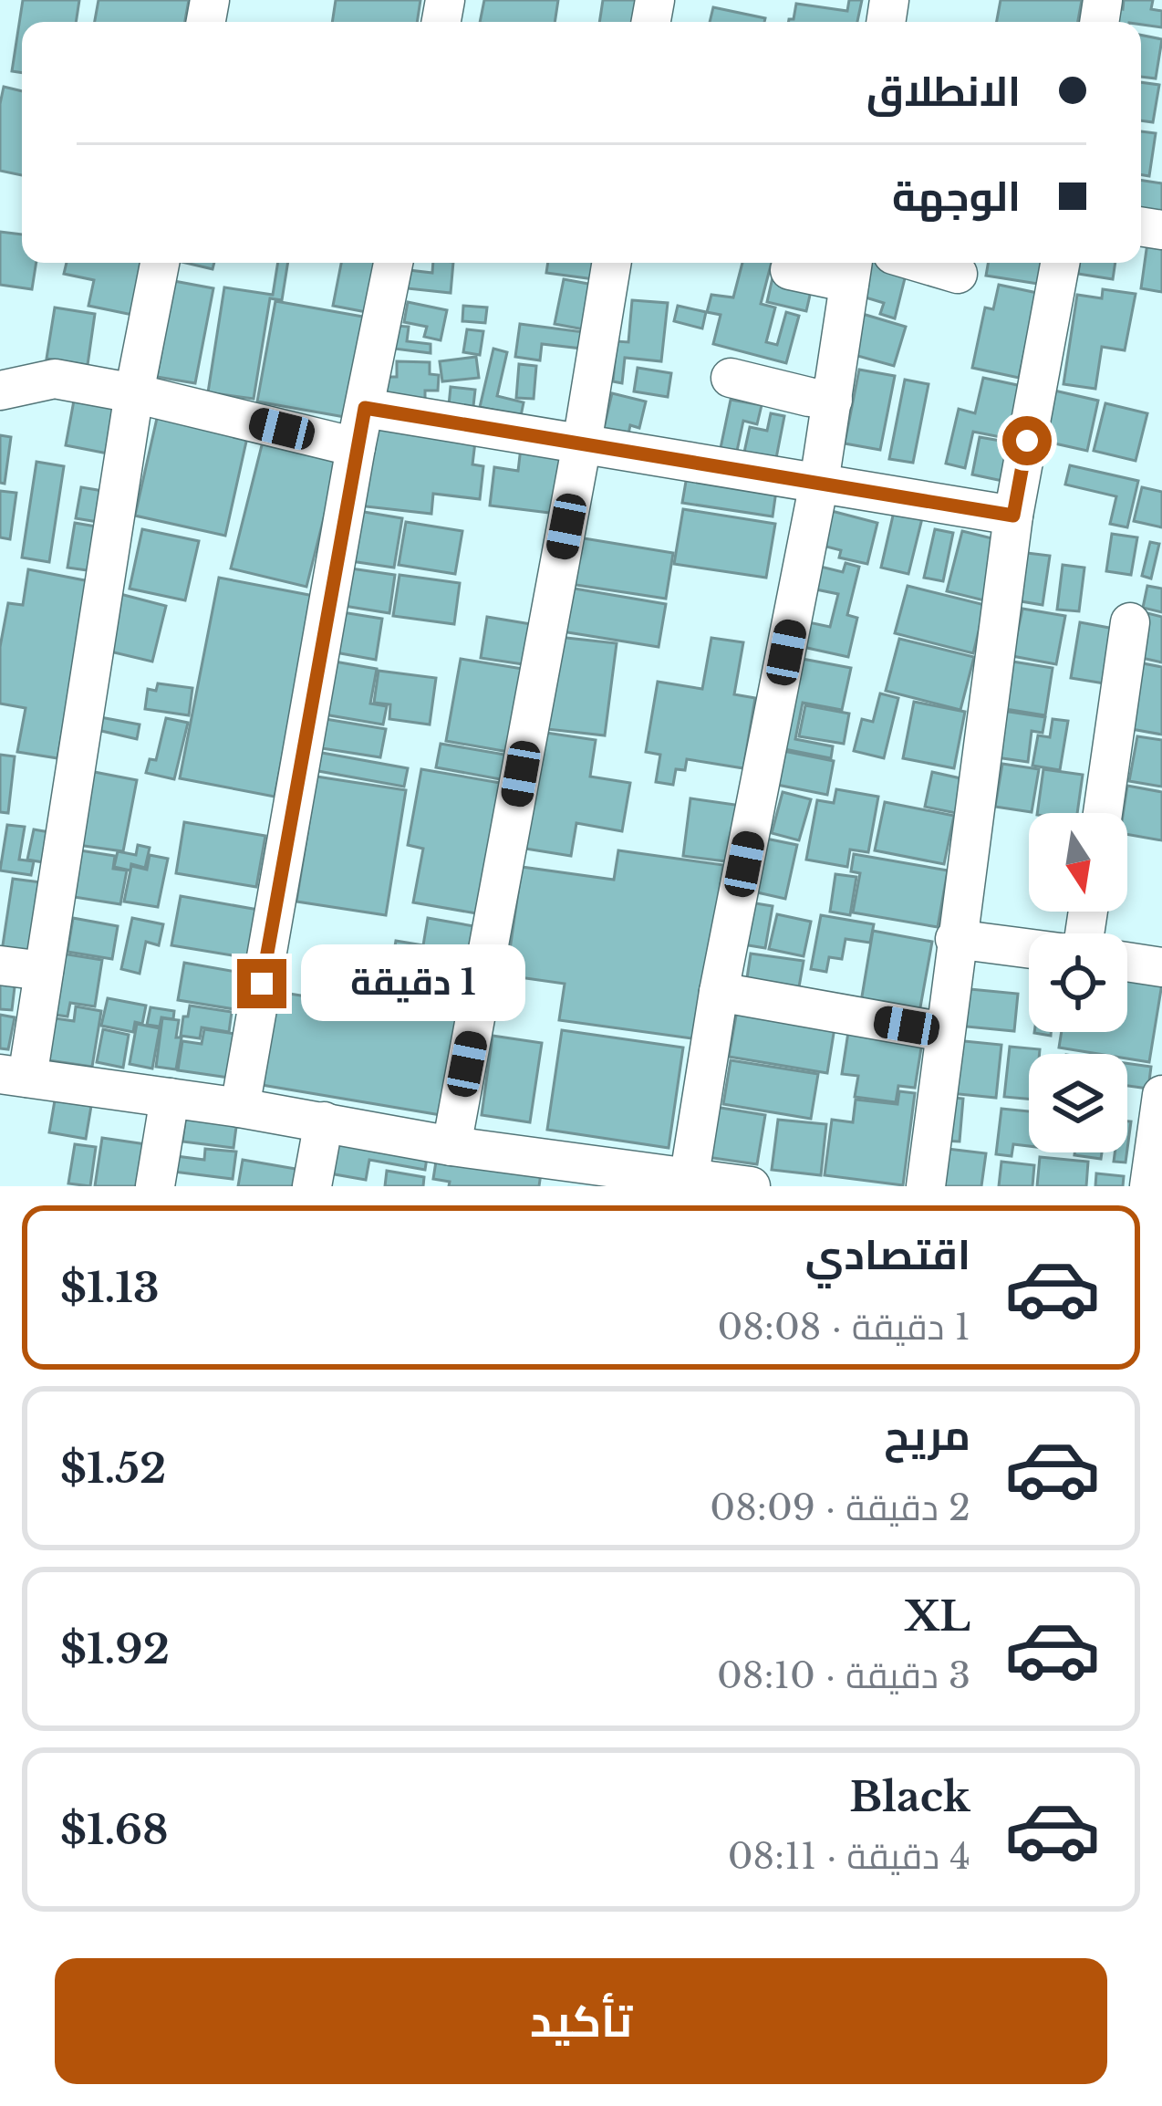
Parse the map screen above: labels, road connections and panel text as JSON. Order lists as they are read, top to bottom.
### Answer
{
  "north": "bottom",
  "page": {
    "banner": ["الانطلاق", "الوجهة"],
    "bubble": "1 دقيقة",
    "list": [
      {
        "name": "اقتصادي",
        "note": "1 دقيقة · 08:08",
        "value": "$1.13"
      },
      {
        "name": "مريح",
        "note": "2 دقيقة · 08:09",
        "value": "$1.52"
      },
      {
        "name": "XL",
        "note": "3 دقيقة · 08:10",
        "value": "$1.92"
      },
      {
        "name": "Black",
        "note": "4 دقيقة · 08:11",
        "value": "$1.68"
      }
    ],
    "buttons": "تأكيد"
  }
}
